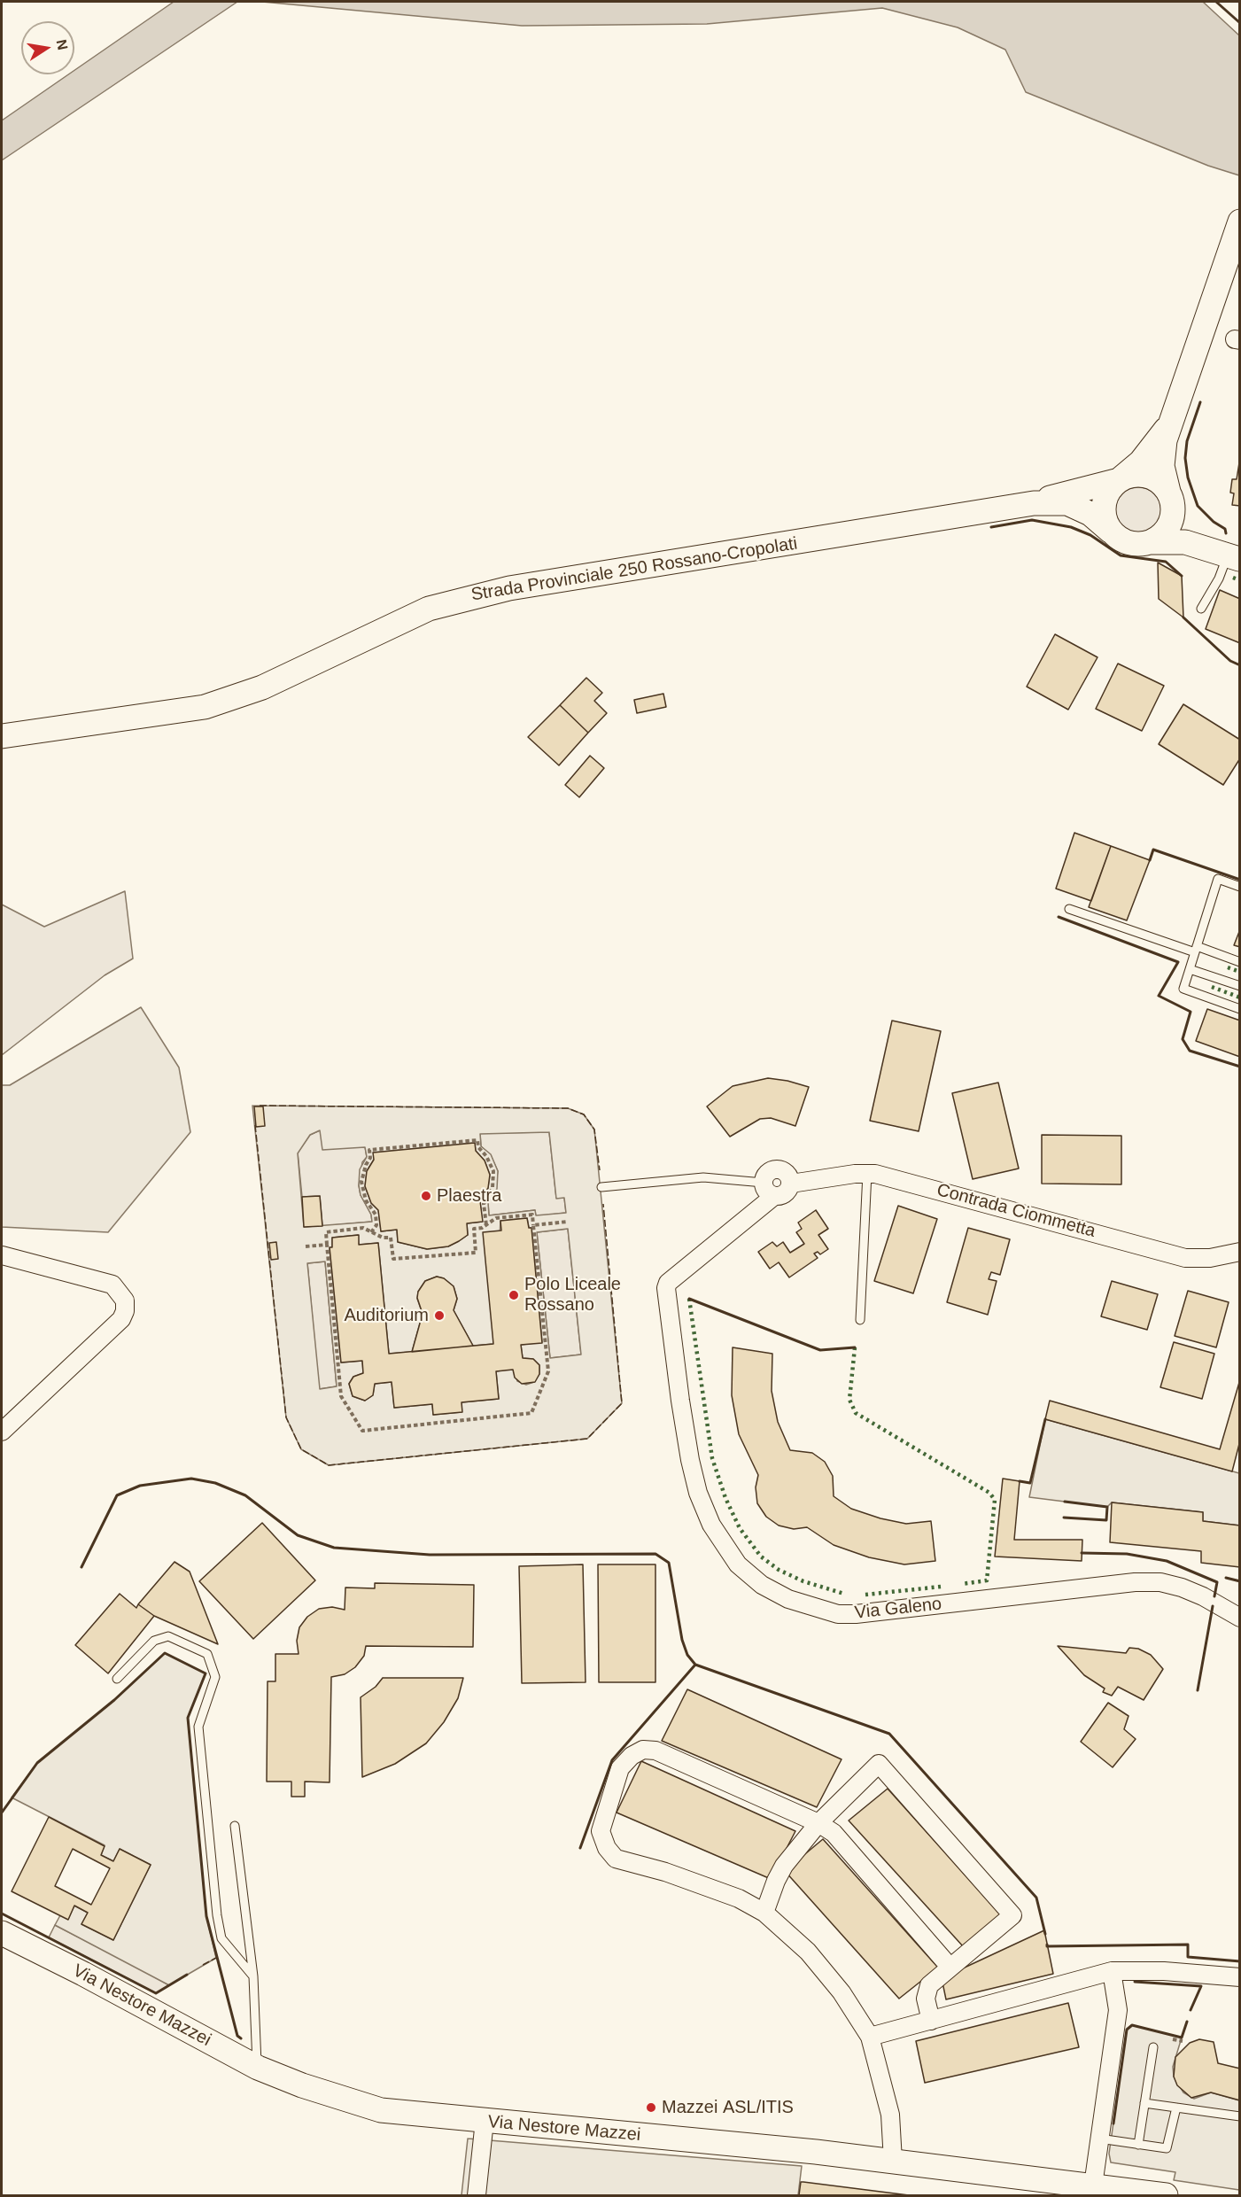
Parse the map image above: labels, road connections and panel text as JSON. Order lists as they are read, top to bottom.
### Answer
{
  "streets": {
    "main road": ["Strada Provinciale 250 Rossano-Cropolati", "Via Nestore Mazzei"],
    "street": ["Contrada Ciommetta", "Via Galeno"]
  },
  "crossings": [
    ["Contrada Ciommetta", "Via Galeno"]
  ],
  "places": [
    "Plaestra",
    "Polo Liceale Rossano",
    "Auditorium",
    "Mazzei ASL/ITIS"
  ],
  "north": "right"
}
